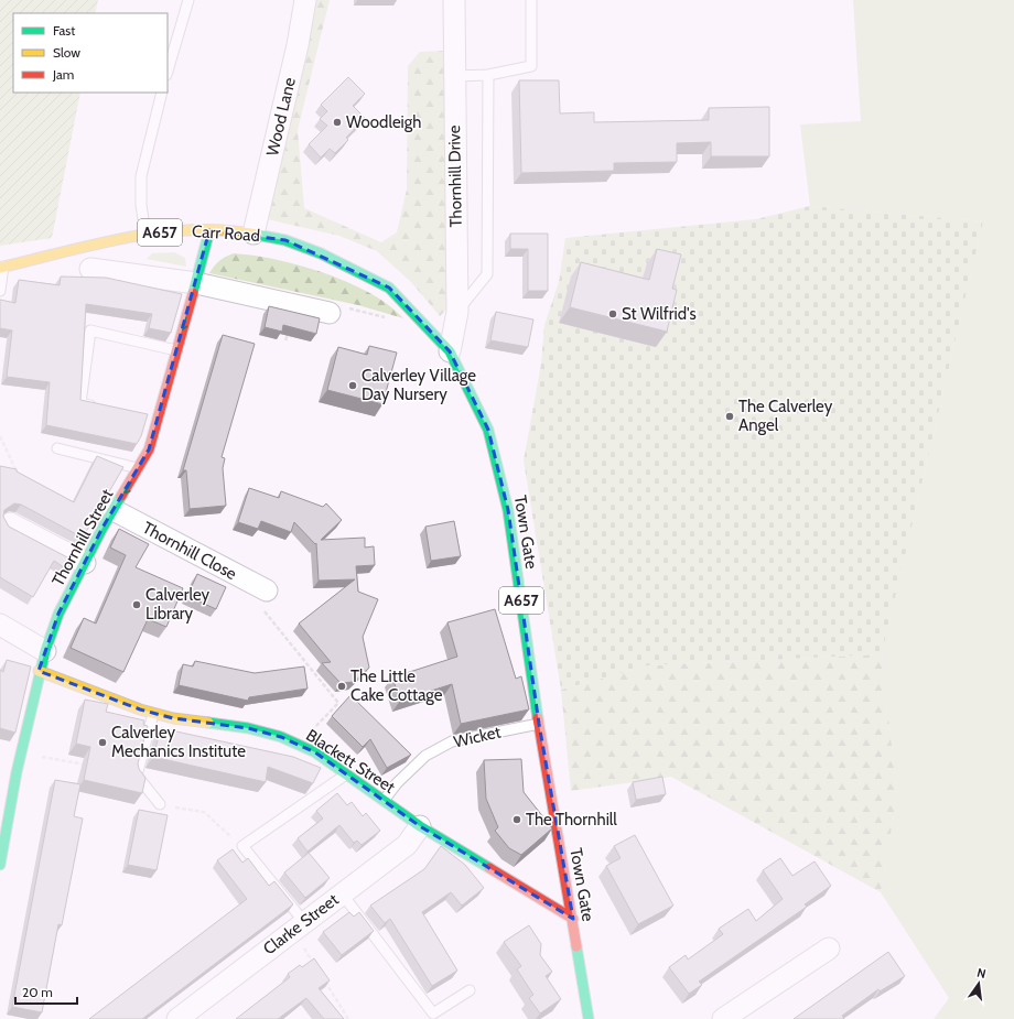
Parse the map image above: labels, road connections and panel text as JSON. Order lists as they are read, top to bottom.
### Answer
{
  "streets": {
    "street": [
      "Wood Lane",
      "Thornhill Drive",
      "A657",
      "Carr Road",
      "Town Gate",
      "Thornhill Street",
      "Thornhill Close",
      "Blackett Street",
      "Clarke Street"
    ],
    "lane": ["Wicket"]
  },
  "crossings": [
    ["Wood Lane", "Carr Road"],
    ["Thornhill Drive", "Town Gate"],
    ["Carr Road", "Town Gate"],
    ["Carr Road", "Thornhill Street"],
    ["Town Gate", "Wicket"],
    ["Town Gate", "Blackett Street"],
    ["Thornhill Street", "Thornhill Close"],
    ["Thornhill Street", "Blackett Street"],
    ["Wicket", "Blackett Street"],
    ["Blackett Street", "Clarke Street"]
  ],
  "places": [
    "Woodleigh",
    "St Wilfrid's",
    "Calverley Village Day Nursery",
    "The Calverley Angel",
    "Calverley Library",
    "The Little Cake Cottage",
    "Calverley Mechanics Institute",
    "The Thornhill"
  ],
  "legend": ["Fast", "Slow", "Jam"],
  "scale_bar": "20 m",
  "north": "top"
}
